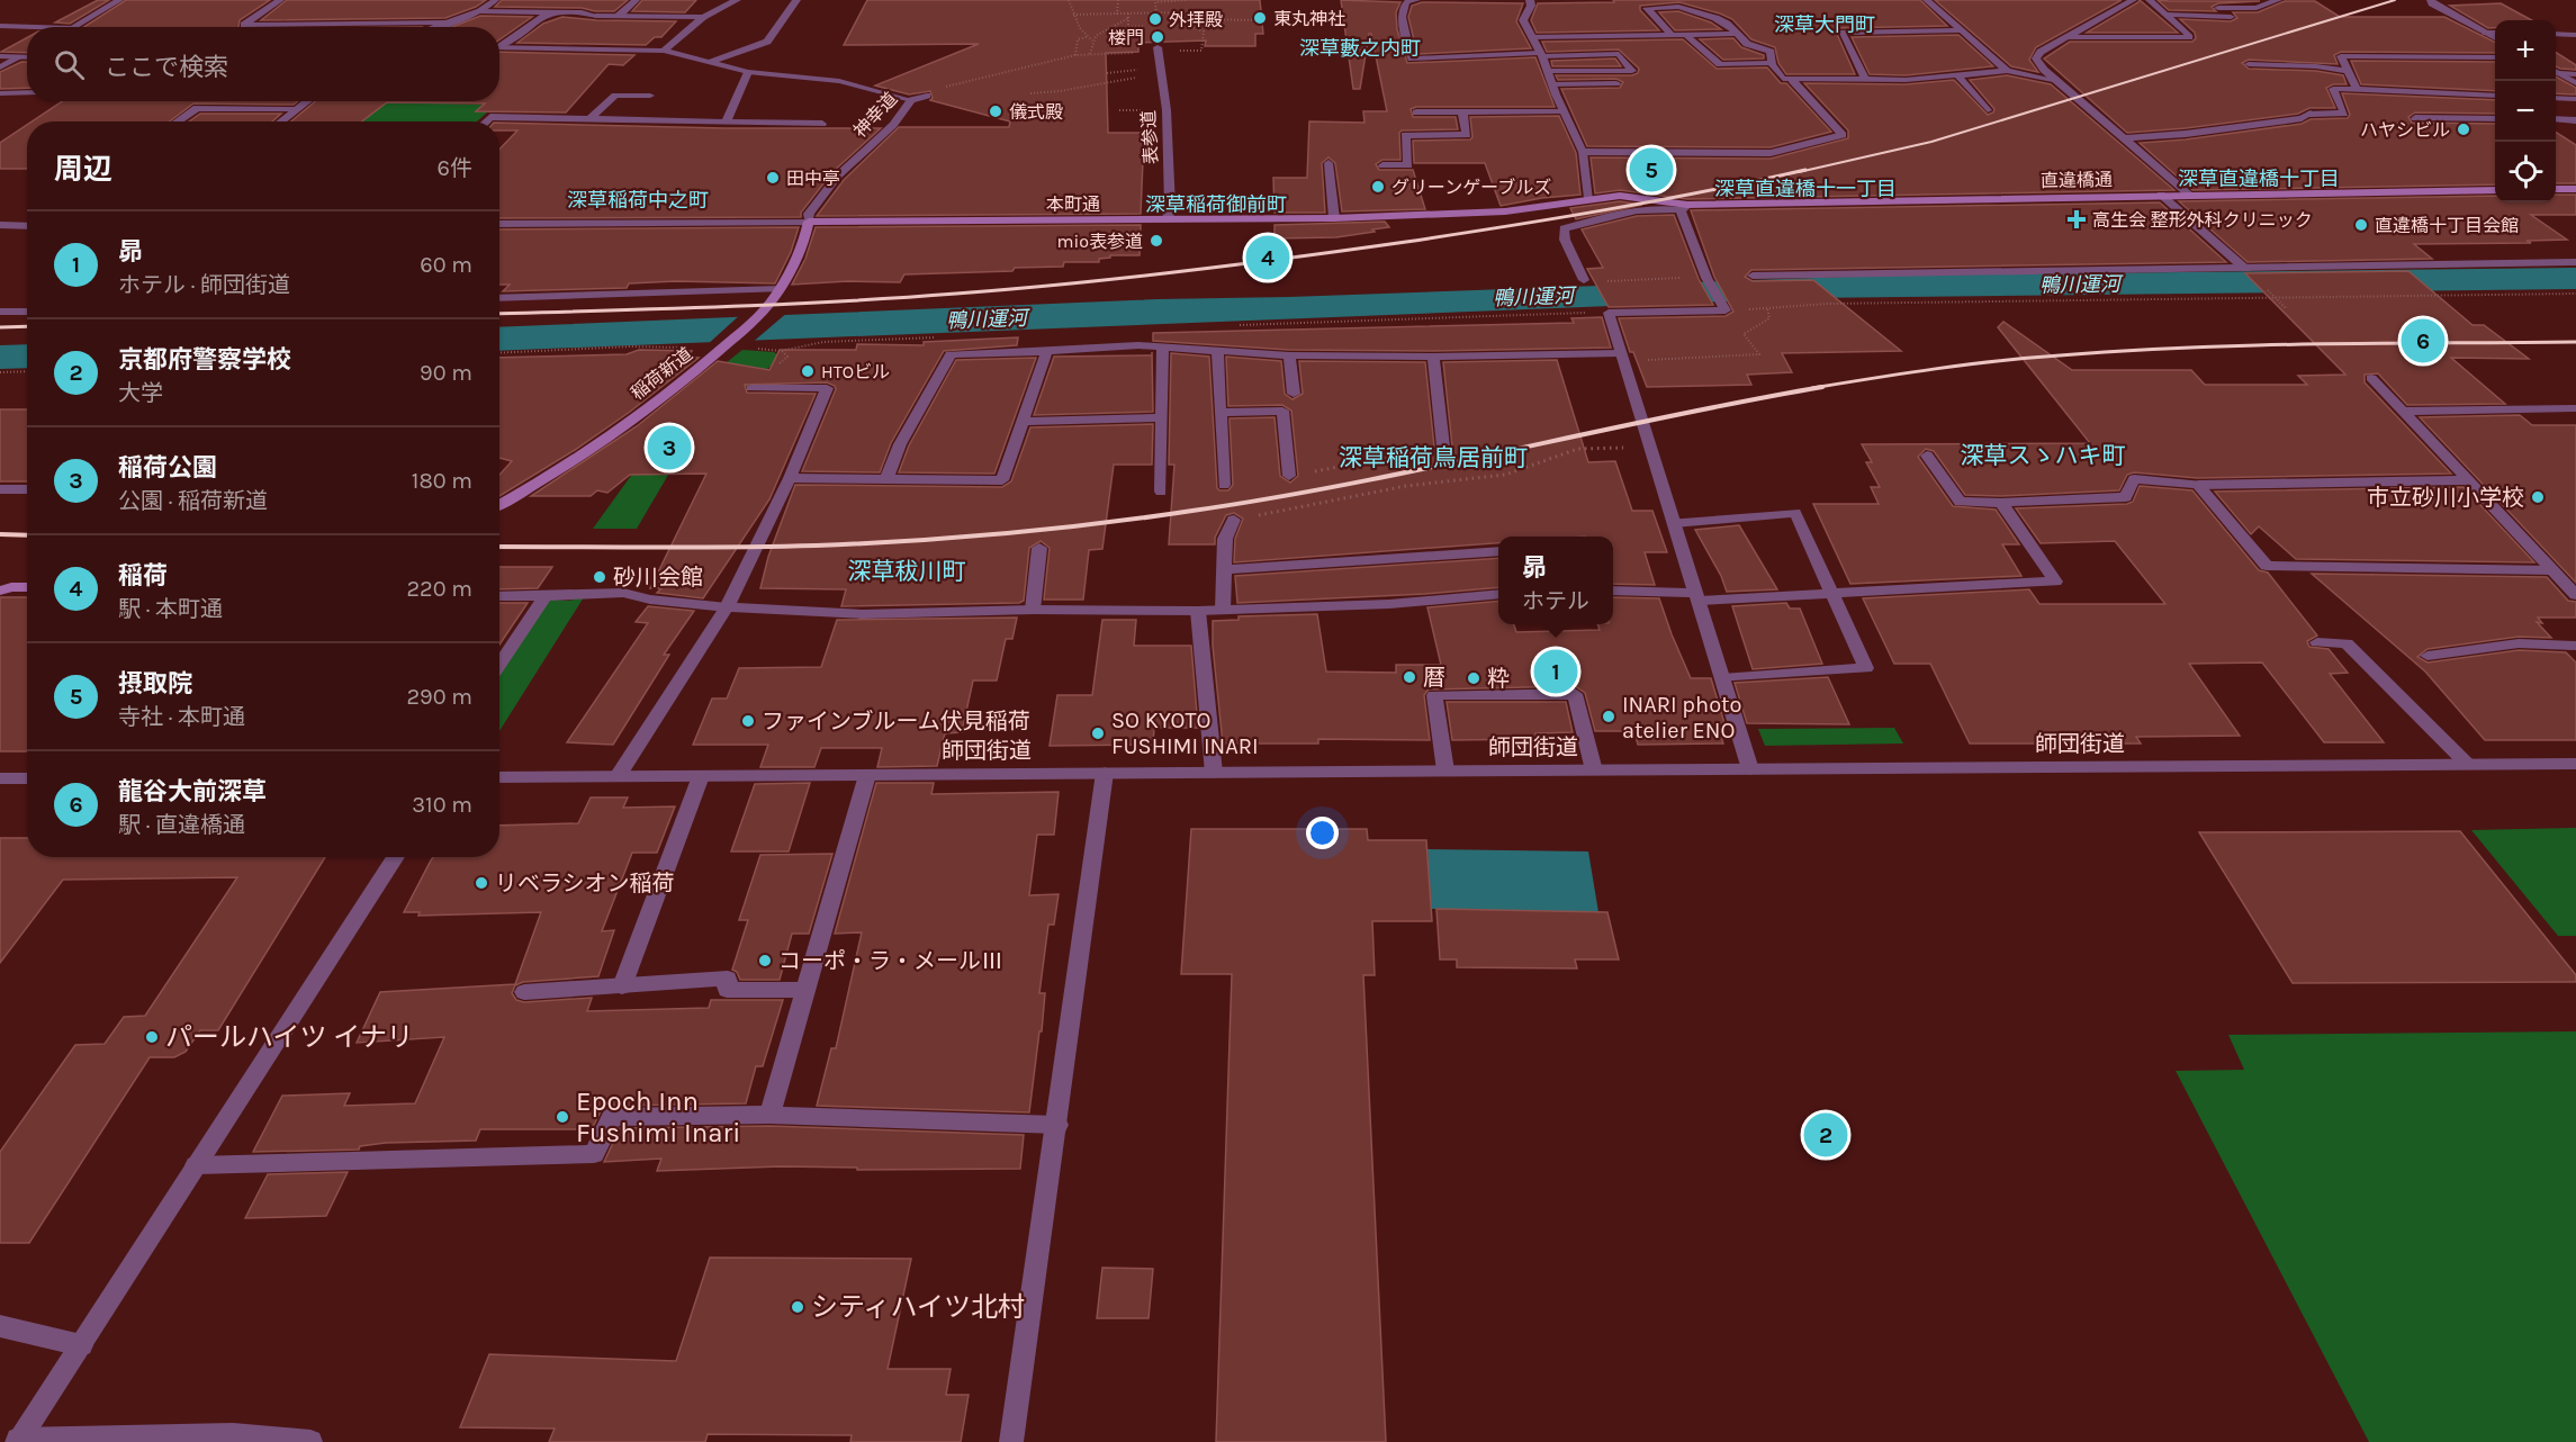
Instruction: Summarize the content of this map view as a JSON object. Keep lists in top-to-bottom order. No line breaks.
{"streets":{"main road":["直違橋通","本町通","稲荷新道"],"street":["神幸道","表参道","師団街道"]},"crossings":[["神幸道","表参道"],["神幸道","本町通"],["神幸道","稲荷新道"],["表参道","本町通"],["直違橋通","本町通"],["本町通","稲荷新道"]],"districts":["深草大門町","深草藪之内町","深草直違橋十丁目","深草直違橋十一丁目","深草稲荷中之町","深草稲荷御前町","深草スゝハキ町","深草稲荷鳥居前町","深草秡川町"],"water":["鴨川運河"],"places":{"other":["東丸神社","外拝殿","楼門","儀式殿","ハヤシビル","田中亭","グリーンゲーブルズ","直違橋十丁目会館","mio表参道","HTOビル","市立砂川小学校","砂川会館","暦","粋","INARI photo atelier ENO","ファインブルーム伏見稲荷","SO KYOTO FUSHIMI INARI","リベラシオン稲荷","コーポ・ラ・メールⅢ","パールハイツ イナリ","Epoch Inn Fushimi Inari","シティハイツ北村"],"health":["高生会 整形外科クリニック"]},"page":{"map_buttons":["+","−"],"search":"ここで検索","heading":["周辺","6件"],"pins":["5","4","6","3","1","2"],"list":[{"mark":"1","name":"昴","note":"ホテル · 師団街道","value":"60 m"},{"mark":"2","name":"京都府警察学校","note":"大学","value":"90 m"},{"mark":"3","name":"稲荷公園","note":"公園 · 稲荷新道","value":"180 m"},{"mark":"4","name":"稲荷","note":"駅 · 本町通","value":"220 m"},{"mark":"5","name":"摂取院","note":"寺社 · 本町通","value":"290 m"},{"mark":"6","name":"龍谷大前深草","note":"駅 · 直違橋通","value":"310 m"}],"popup":["昴","ホテル"]}}
